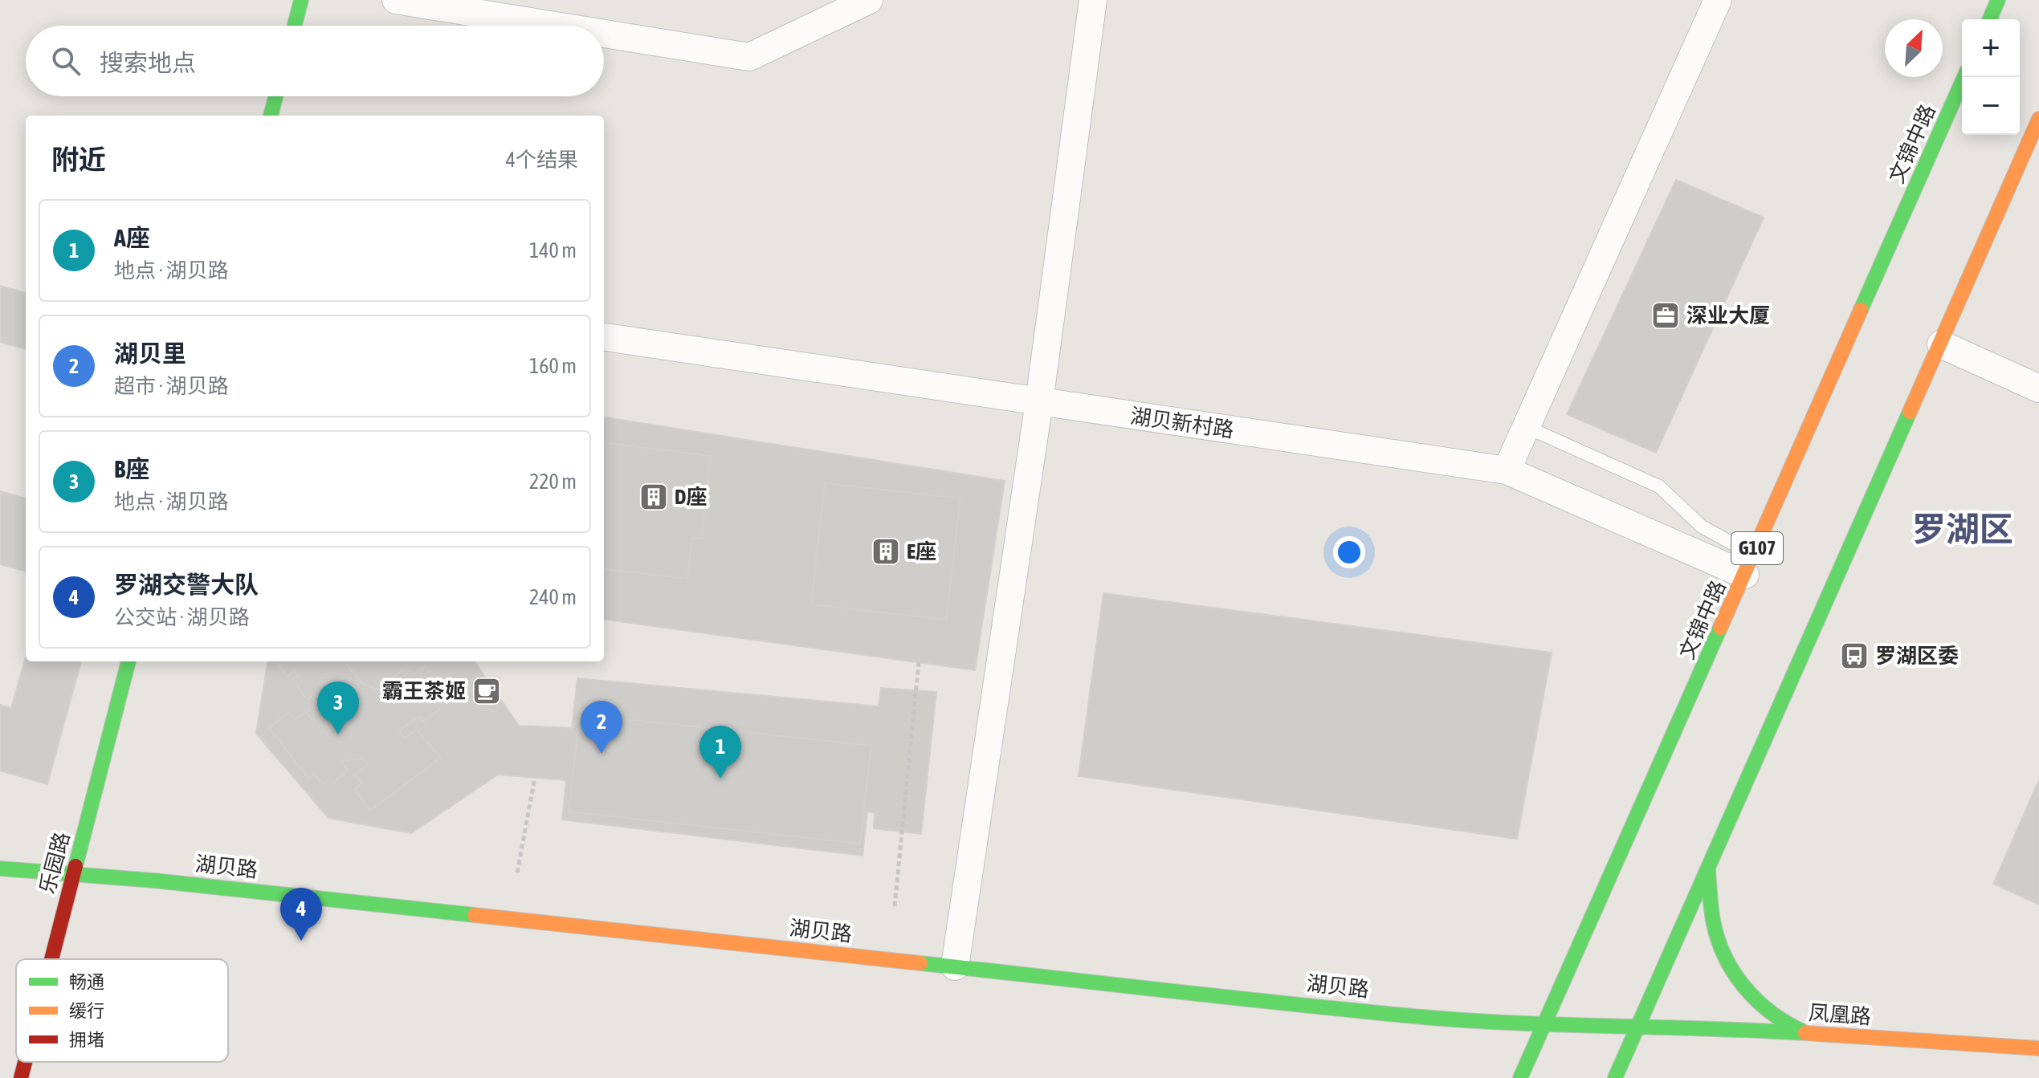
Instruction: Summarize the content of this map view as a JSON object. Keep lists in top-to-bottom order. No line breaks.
{"streets":{"main road":["文锦中路","G107","乐园路","湖贝路","凤凰路"],"street":["湖贝新村路"]},"crossings":[["文锦中路","湖贝新村路"],["文锦中路","湖贝路"],["乐园路","湖贝路"],["湖贝路","凤凰路"]],"districts":["罗湖区"],"places":{"office":["深业大厦"],"building":["D座","E座"],"bus stop":["罗湖区委"],"cafe":["霸王茶姬"]},"legend":["畅通","缓行","拥堵"],"north":"top right","page":{"map_buttons":["+","−"],"search":"搜索地点","heading":["附近","4个结果"],"list":[{"mark":"1","name":"A座","note":"地点 · 湖贝路","value":"140 m"},{"mark":"2","name":"湖贝里","note":"超市 · 湖贝路","value":"160 m"},{"mark":"3","name":"B座","note":"地点 · 湖贝路","value":"220 m"},{"mark":"4","name":"罗湖交警大队","note":"公交站 · 湖贝路","value":"240 m"}],"pins":["3","2","1","4"]}}
